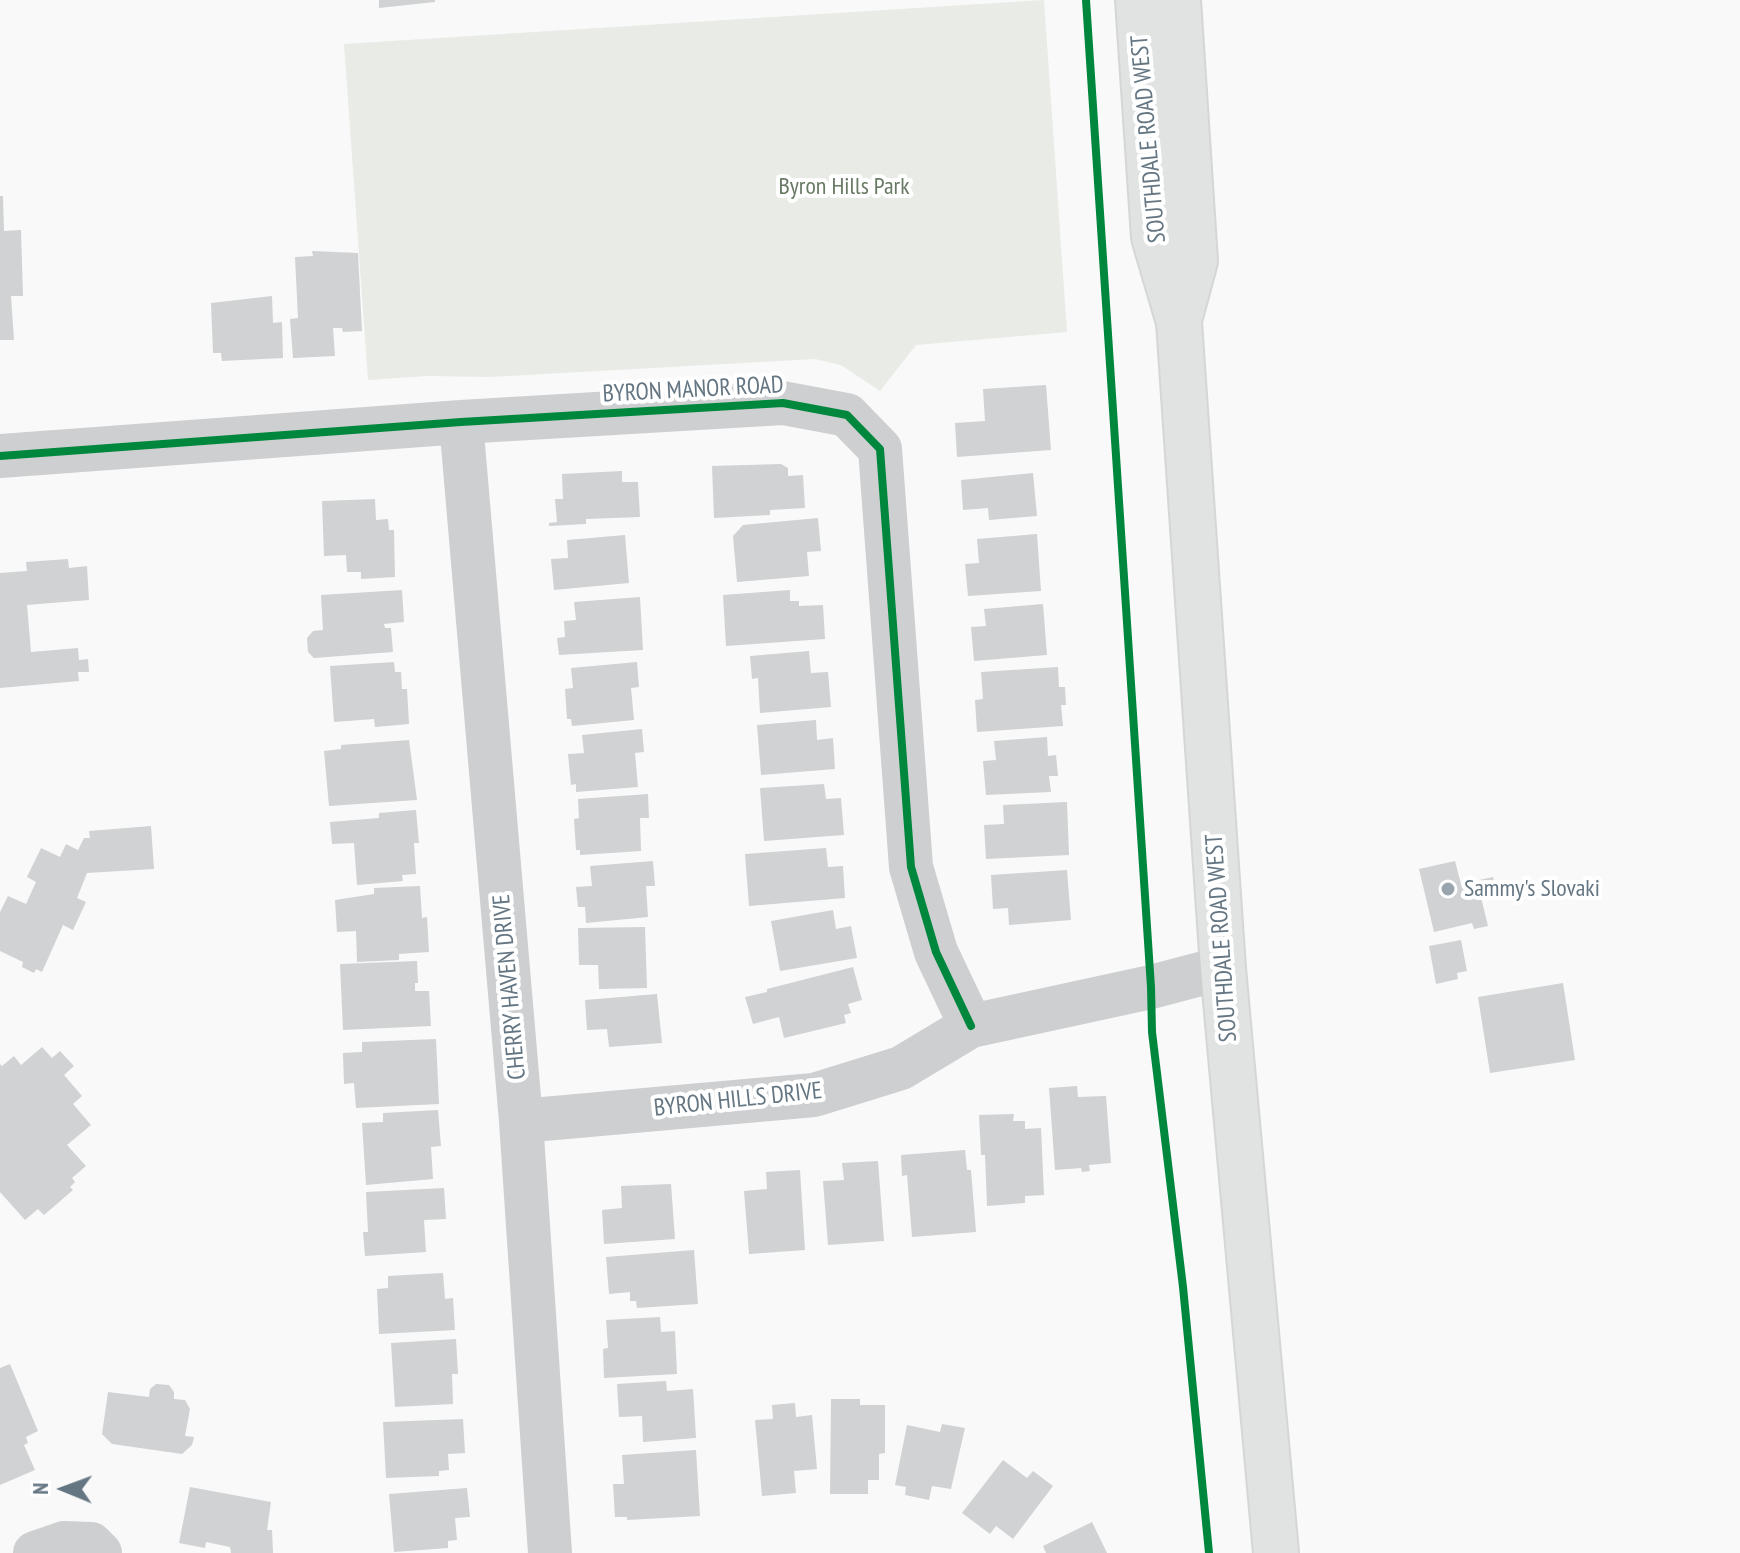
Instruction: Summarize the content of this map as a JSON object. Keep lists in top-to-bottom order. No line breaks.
{"streets":{"main road":["SOUTHDALE ROAD WEST"],"street":["BYRON MANOR ROAD","CHERRY HAVEN DRIVE","BYRON HILLS DRIVE"]},"crossings":[["SOUTHDALE ROAD WEST","BYRON HILLS DRIVE"],["BYRON MANOR ROAD","CHERRY HAVEN DRIVE"],["BYRON MANOR ROAD","BYRON HILLS DRIVE"],["CHERRY HAVEN DRIVE","BYRON HILLS DRIVE"]],"parks":["Byron Hills Park"],"places":["Sammy's Slovaki"],"north":"left"}
